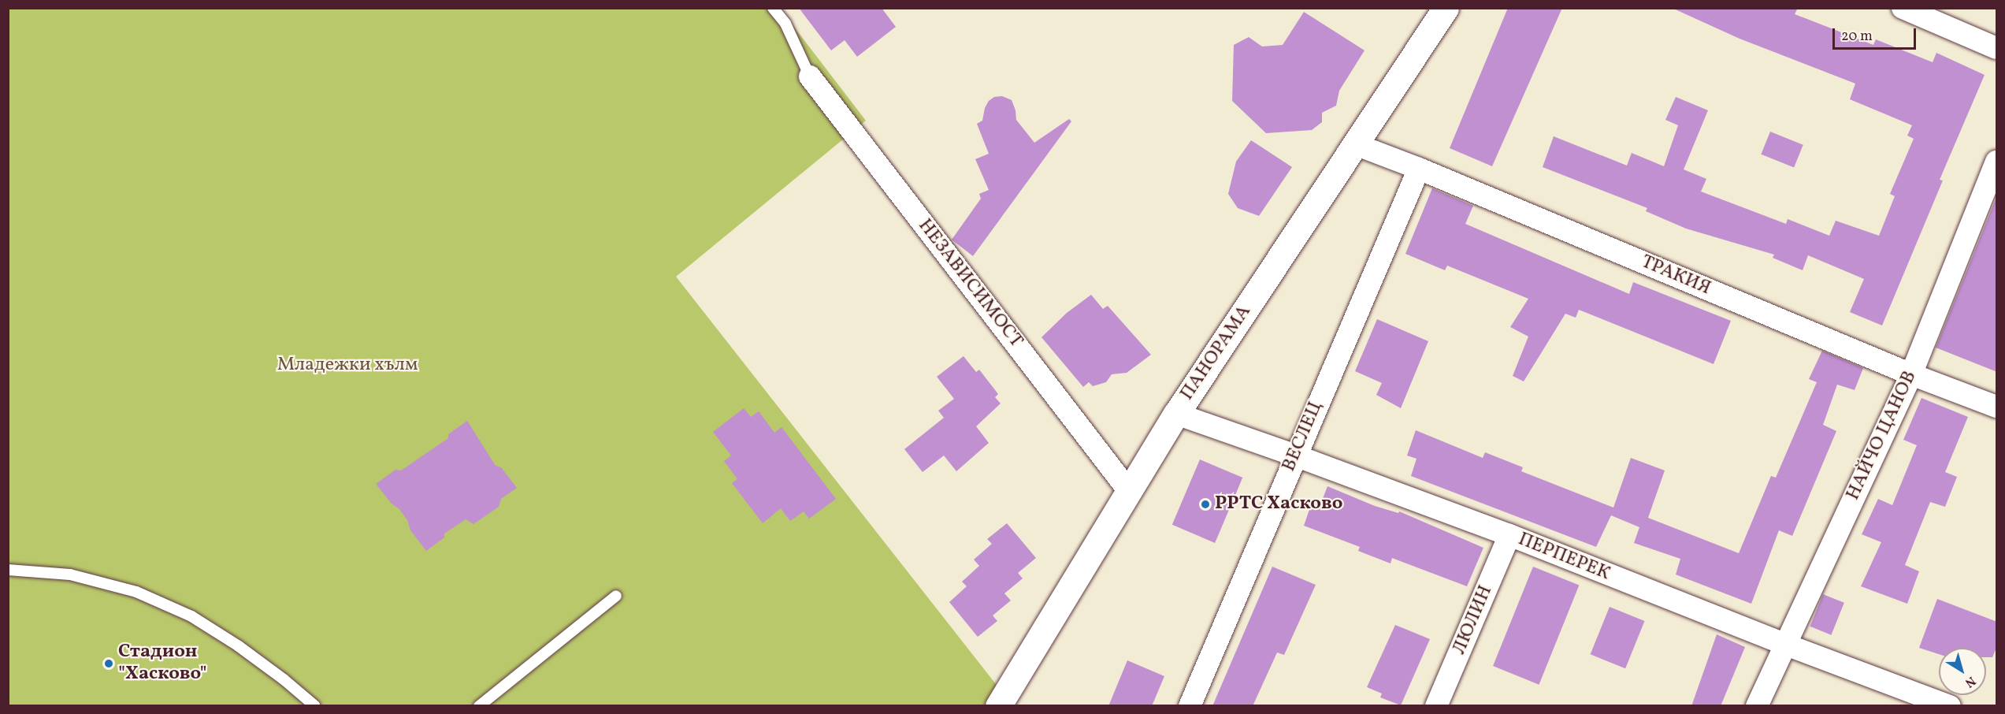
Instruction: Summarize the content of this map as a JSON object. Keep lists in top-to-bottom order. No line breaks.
{"streets":{"street":["ТРАКИЯ","НЕЗАВИСИМОСТ","ПАНОРАМА","НАЙЧО ЦАНОВ","ВЕСЛЕЦ","ПЕРПЕРЕК","ЛЮЛИН"]},"crossings":[["ТРАКИЯ","ПАНОРАМА"],["ТРАКИЯ","НАЙЧО ЦАНОВ"],["ТРАКИЯ","ВЕСЛЕЦ"],["НЕЗАВИСИМОСТ","ПАНОРАМА"],["ПАНОРАМА","ПЕРПЕРЕК"],["НАЙЧО ЦАНОВ","ПЕРПЕРЕК"],["ВЕСЛЕЦ","ПЕРПЕРЕК"],["ПЕРПЕРЕК","ЛЮЛИН"]],"parks":["Младежки хълм"],"places":["РРТС Хасково","Стадион \"Хасково\""],"scale_bar":"20 m","north":"bottom right"}
